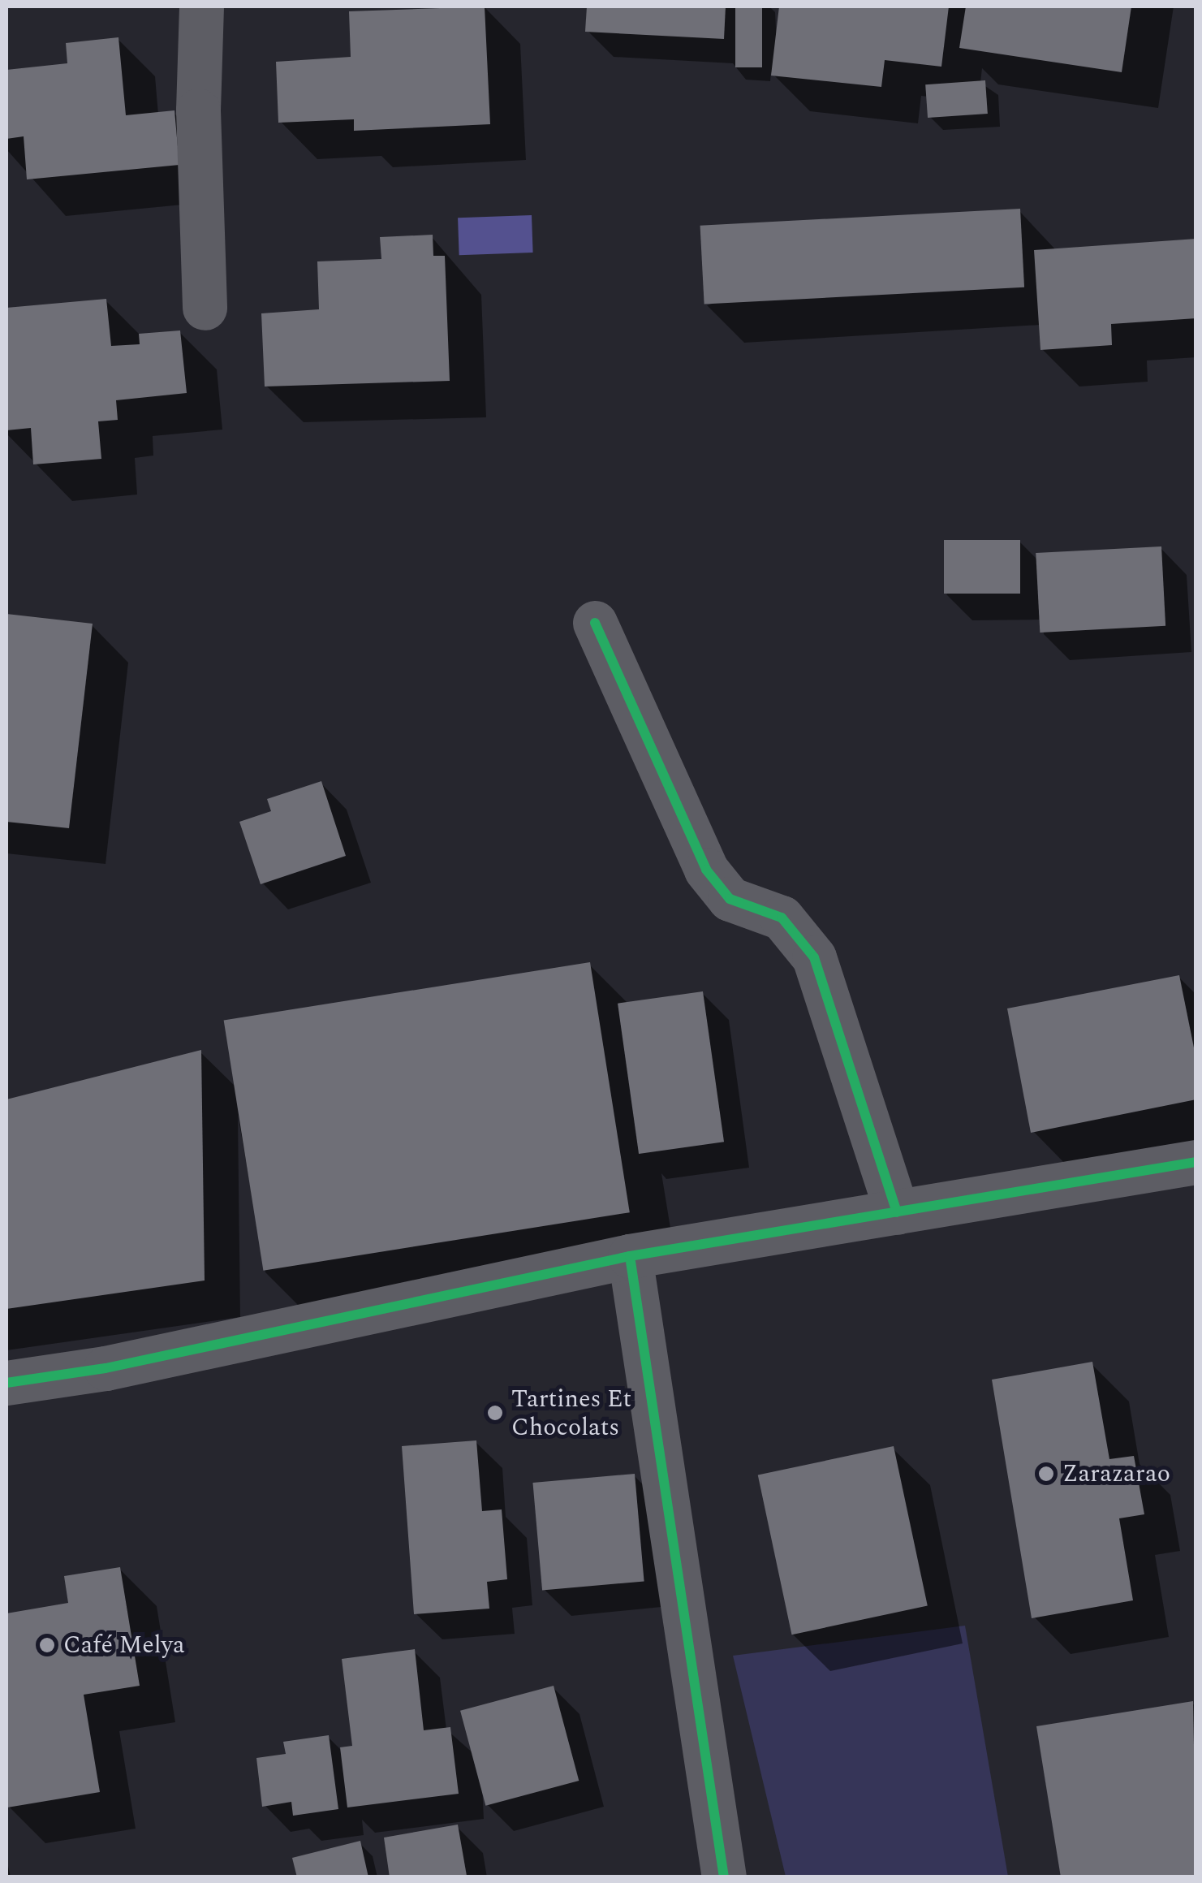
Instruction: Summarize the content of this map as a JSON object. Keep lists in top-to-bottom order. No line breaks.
{"places":["Tartines Et Chocolats","Zarazarao","Café Melya"]}
